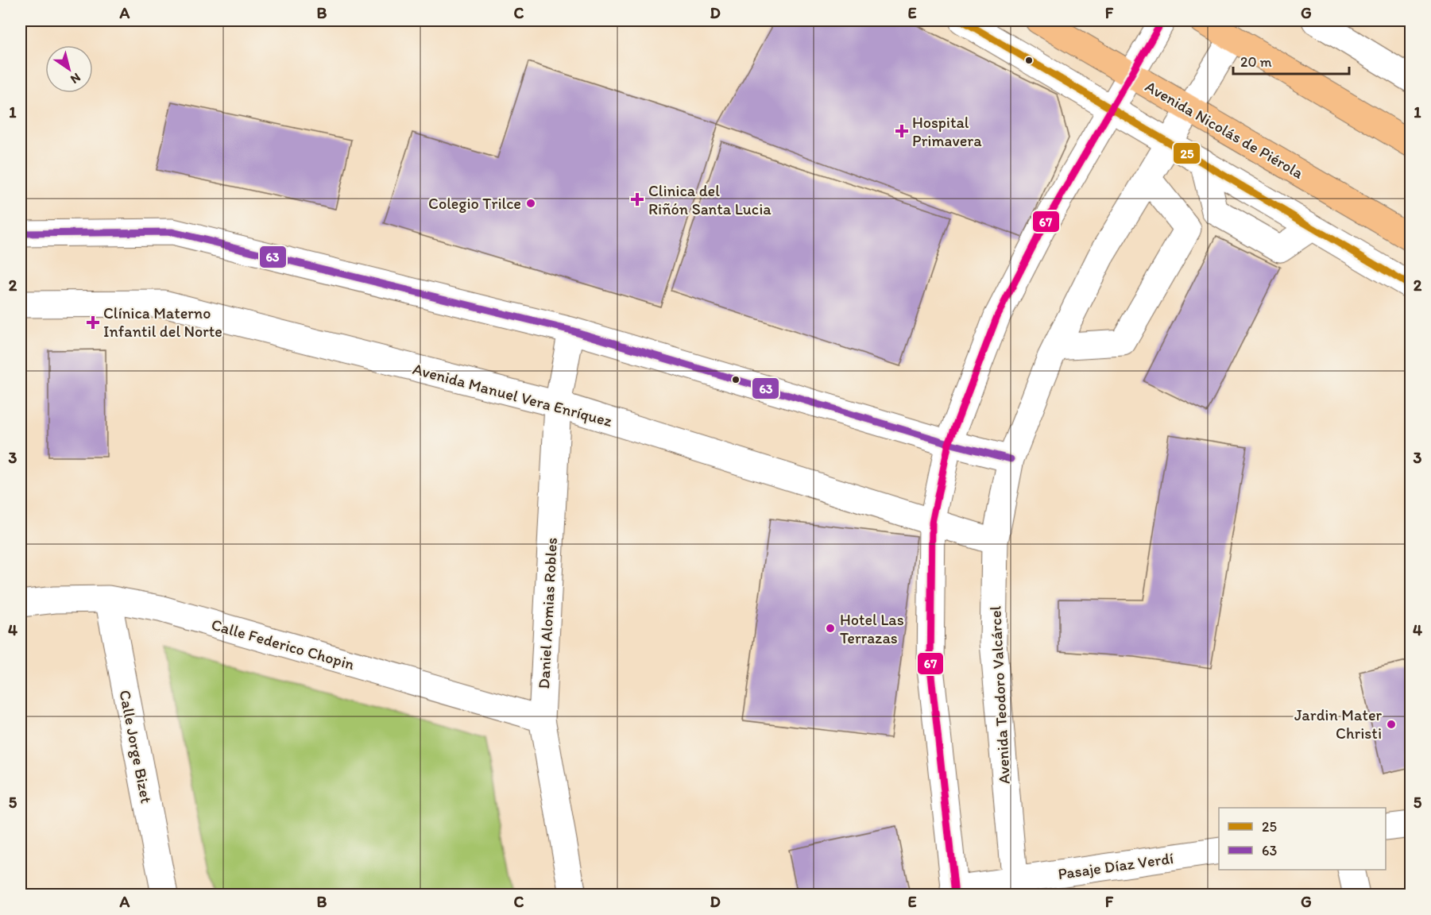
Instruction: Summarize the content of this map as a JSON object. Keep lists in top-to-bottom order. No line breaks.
{"streets":{"highway":["Avenida Nicolás de Piérola"],"street":["Avenida Manuel Vera Enríquez","Daniel Alomias Robles","Calle Federico Chopin","Avenida Teodoro Valcárcel","Calle Jorge Bizet","Pasaje Díaz Verdí"]},"crossings":[["Avenida Nicolás de Piérola","Avenida Teodoro Valcárcel"],["Avenida Manuel Vera Enríquez","Daniel Alomias Robles"],["Avenida Manuel Vera Enríquez","Avenida Teodoro Valcárcel"],["Daniel Alomias Robles","Calle Federico Chopin"],["Calle Federico Chopin","Calle Jorge Bizet"],["Avenida Teodoro Valcárcel","Pasaje Díaz Verdí"]],"places":{"health":["Hospital Primavera","Clinica del Riñón Santa Lucia","Clínica Materno Infantil del Norte"],"other":["Colegio Trilce","Hotel Las Terrazas","Jardin Mater Christi"]},"lines":["transit line 25","transit line 67","transit line 63"],"legend":["25","63"],"scale_bar":"20 m","north":"bottom right","grid":{"columns":["A","B","C","D","E","F","G"],"rows":["1","2","3","4","5"]}}
